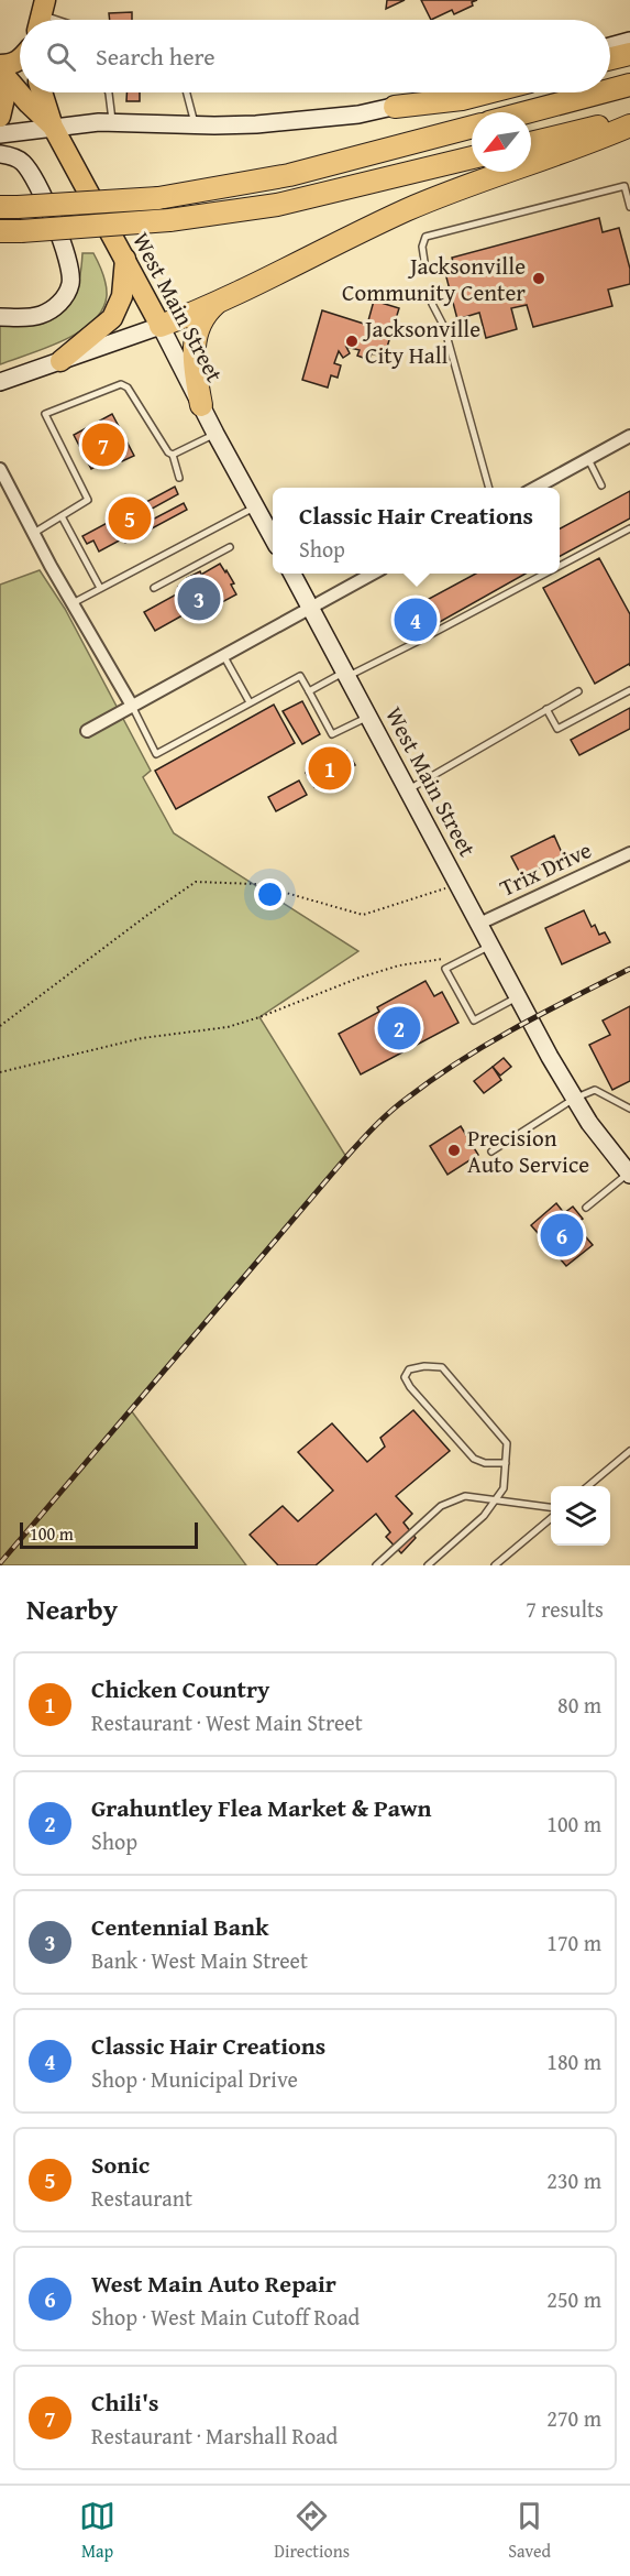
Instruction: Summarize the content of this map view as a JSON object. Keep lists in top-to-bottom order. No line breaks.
{"streets":{"main road":["West Main Street"],"street":["Trix Drive"]},"crossings":[["West Main Street","Trix Drive"]],"places":["Jacksonville Community Center","Jacksonville City Hall","Precision Auto Service"],"scale_bar":"100 m","north":"bottom left","page":{"search":"Search here","pins":["7","5","3","4","1","2","6"],"popup":["Classic Hair Creations","Shop"],"scale":"100 m","heading":["Nearby","7 results"],"list":[{"mark":"1","name":"Chicken Country","note":"Restaurant · West Main Street","value":"80 m"},{"mark":"2","name":"Grahuntley Flea Market & Pawn","note":"Shop","value":"100 m"},{"mark":"3","name":"Centennial Bank","note":"Bank · West Main Street","value":"170 m"},{"mark":"4","name":"Classic Hair Creations","note":"Shop · Municipal Drive","value":"180 m"},{"mark":"5","name":"Sonic","note":"Restaurant","value":"230 m"},{"mark":"6","name":"West Main Auto Repair","note":"Shop · West Main Cutoff Road","value":"250 m"},{"mark":"7","name":"Chili's","note":"Restaurant · Marshall Road","value":"270 m"}],"nav":["Map","Directions","Saved"]}}
